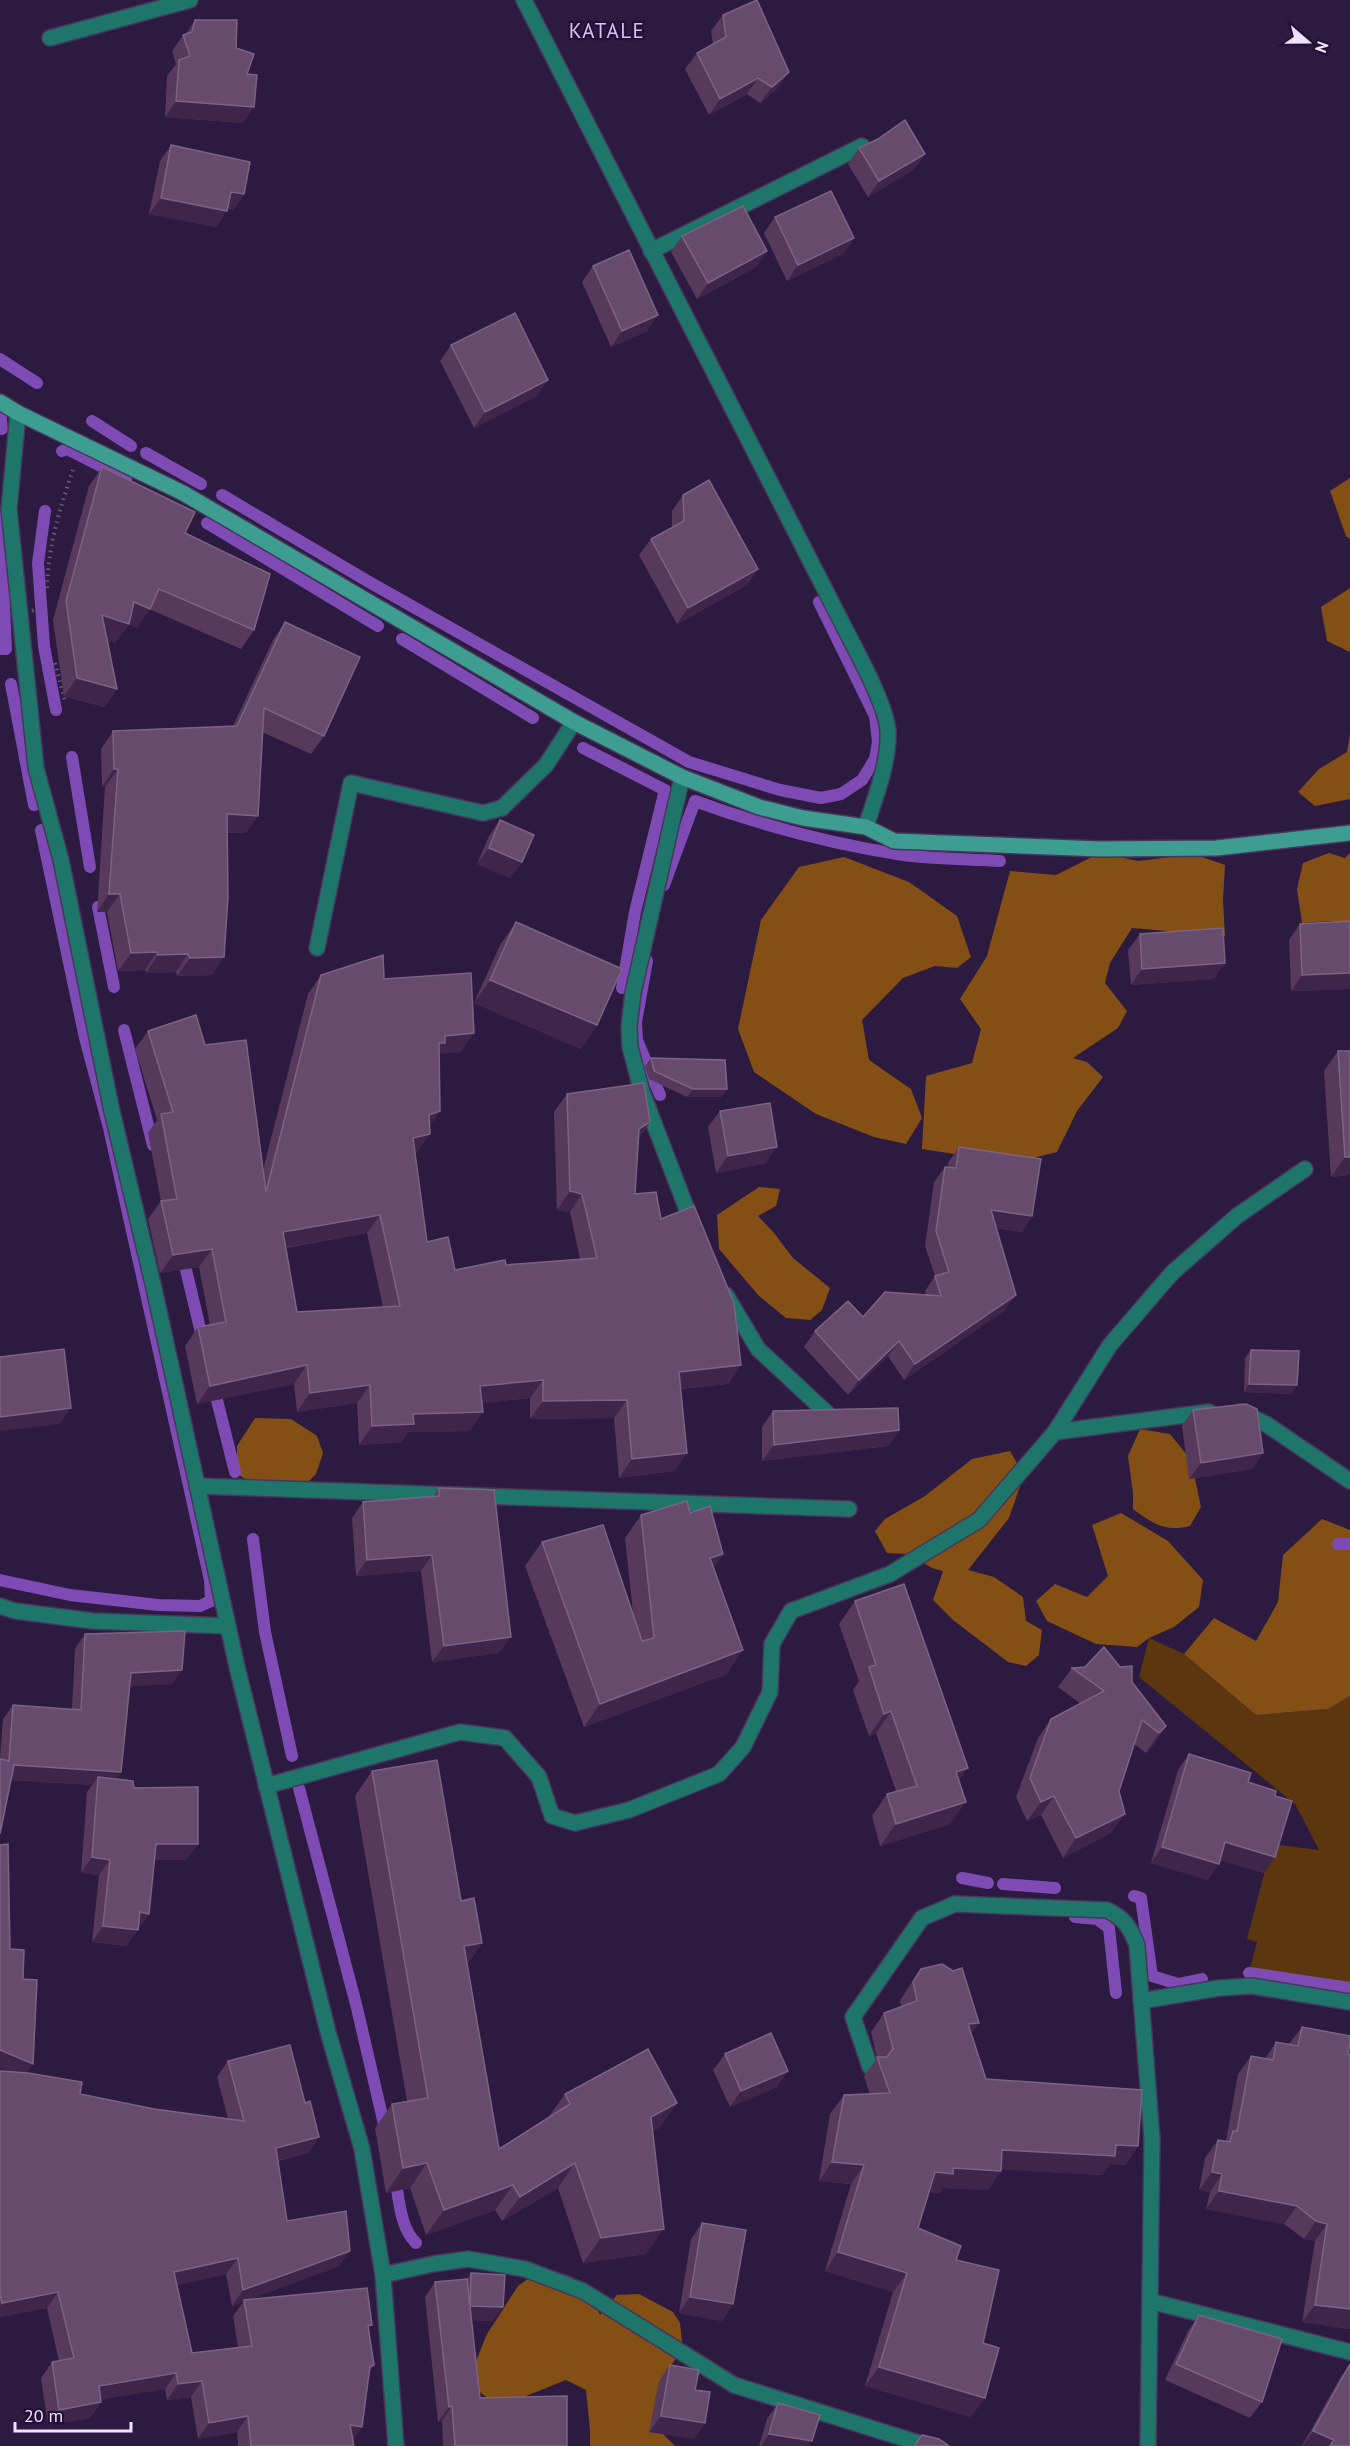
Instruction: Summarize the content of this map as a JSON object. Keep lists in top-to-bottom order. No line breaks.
{"districts":["KATALE"],"scale_bar":"20 m","north":"right"}
